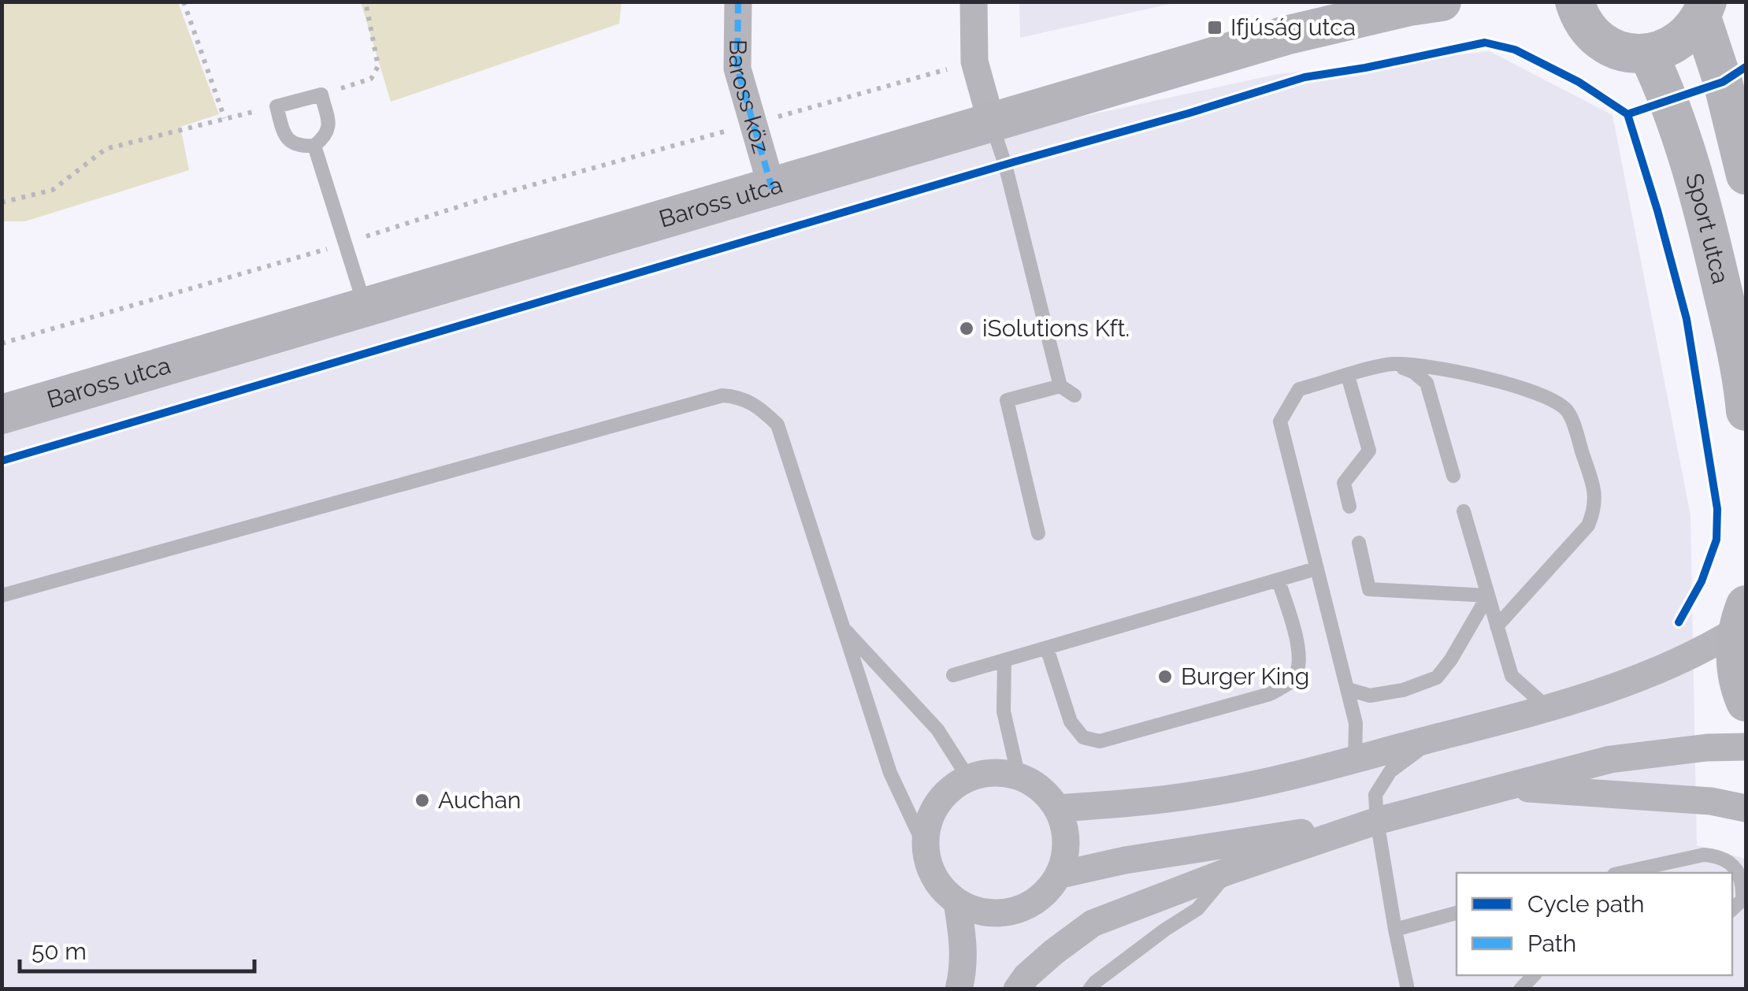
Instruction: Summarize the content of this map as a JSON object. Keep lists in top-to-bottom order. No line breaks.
{"streets":{"street":["Baross köz","Baross utca","Sport utca"]},"crossings":[["Baross köz","Baross utca"]],"places":{"transit":["Ifjúság utca"],"other":["iSolutions Kft.","Burger King","Auchan"]},"legend":["Cycle path","Path"],"scale_bar":"50 m"}
